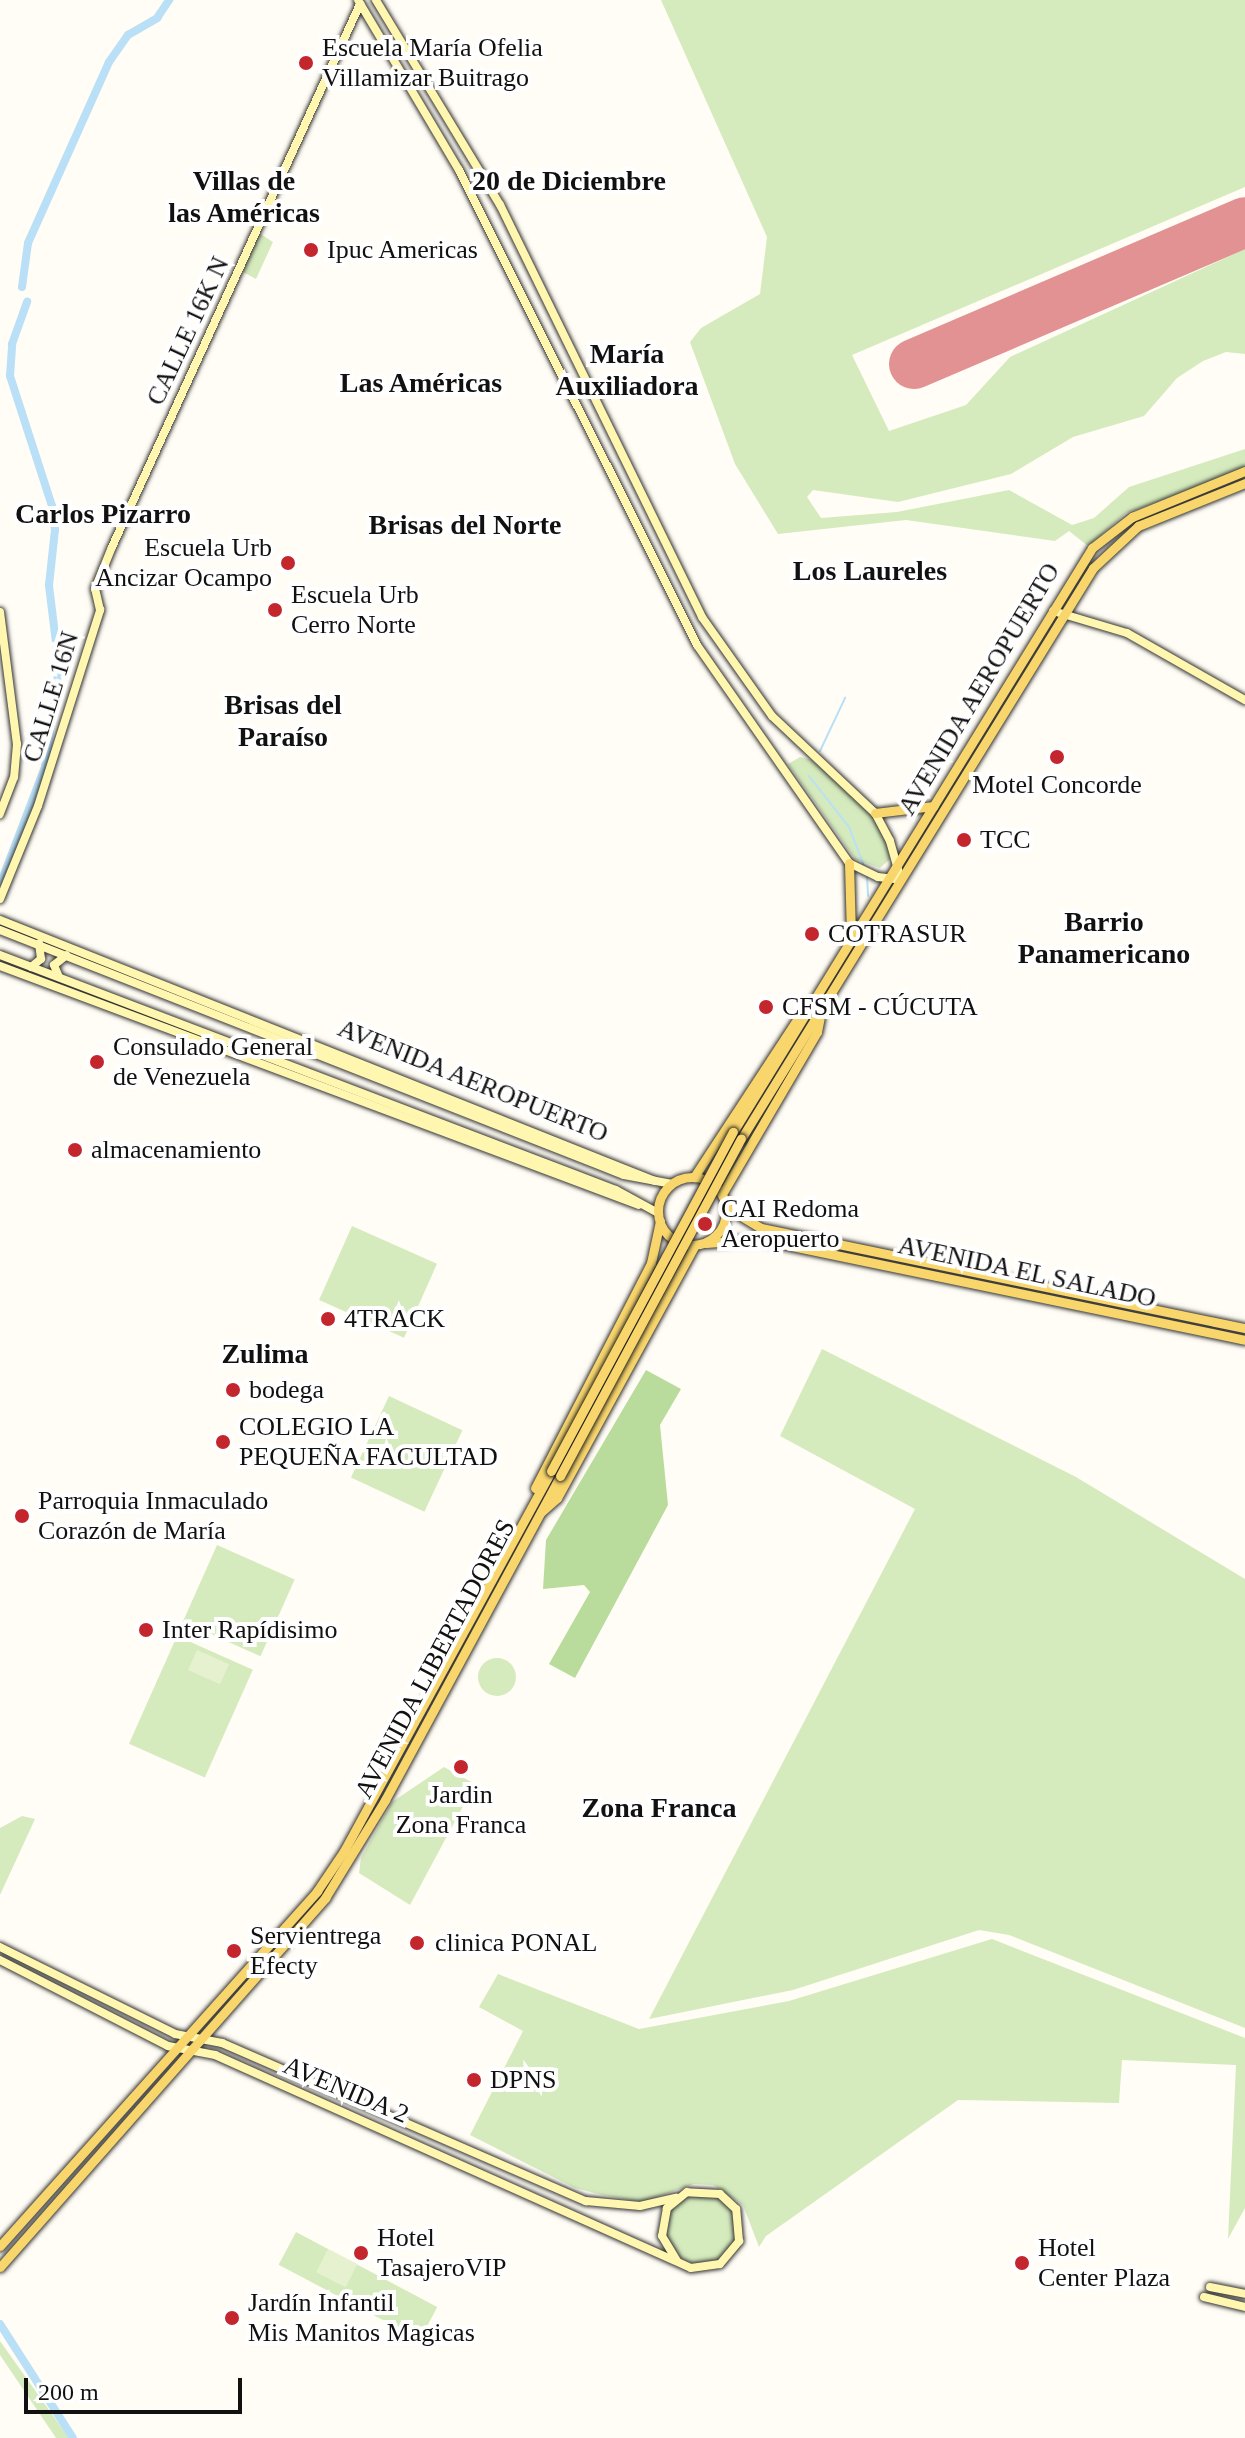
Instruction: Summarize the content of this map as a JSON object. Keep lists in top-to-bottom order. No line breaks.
{"streets":{"main road":["AVENIDA AEROPUERTO","AVENIDA EL SALADO","AVENIDA LIBERTADORES"],"street":["CALLE 16K N","CALLE 16N","AVENIDA 2"]},"crossings":[["CALLE 16K N","CALLE 16N"],["AVENIDA AEROPUERTO","AVENIDA EL SALADO"],["AVENIDA AEROPUERTO","AVENIDA LIBERTADORES"],["AVENIDA LIBERTADORES","AVENIDA 2"]],"districts":["Villas de las Américas","20 de Diciembre","María Auxiliadora","Las Américas","Carlos Pizarro","Brisas del Norte","Los Laureles","Brisas del Paraíso","Barrio Panamericano","Zulima","Zona Franca"],"places":["Escuela María Ofelia Villamizar Buitrago","Ipuc Americas","Escuela Urb Ancizar Ocampo","Escuela Urb Cerro Norte","Motel Concorde","TCC","COTRASUR","CFSM - CÚCUTA","Consulado General de Venezuela","almacenamiento","CAI Redoma Aeropuerto","4TRACK","bodega","COLEGIO LA PEQUEÑA FACULTAD","Parroquia Inmaculado Corazón de María","Inter Rapídisimo","Jardin Zona Franca","clinica PONAL","Servientrega Efecty","DPNS","Hotel TasajeroVIP","Hotel Center Plaza","Jardín Infantil Mis Manitos Magicas"],"scale_bar":"200 m"}
